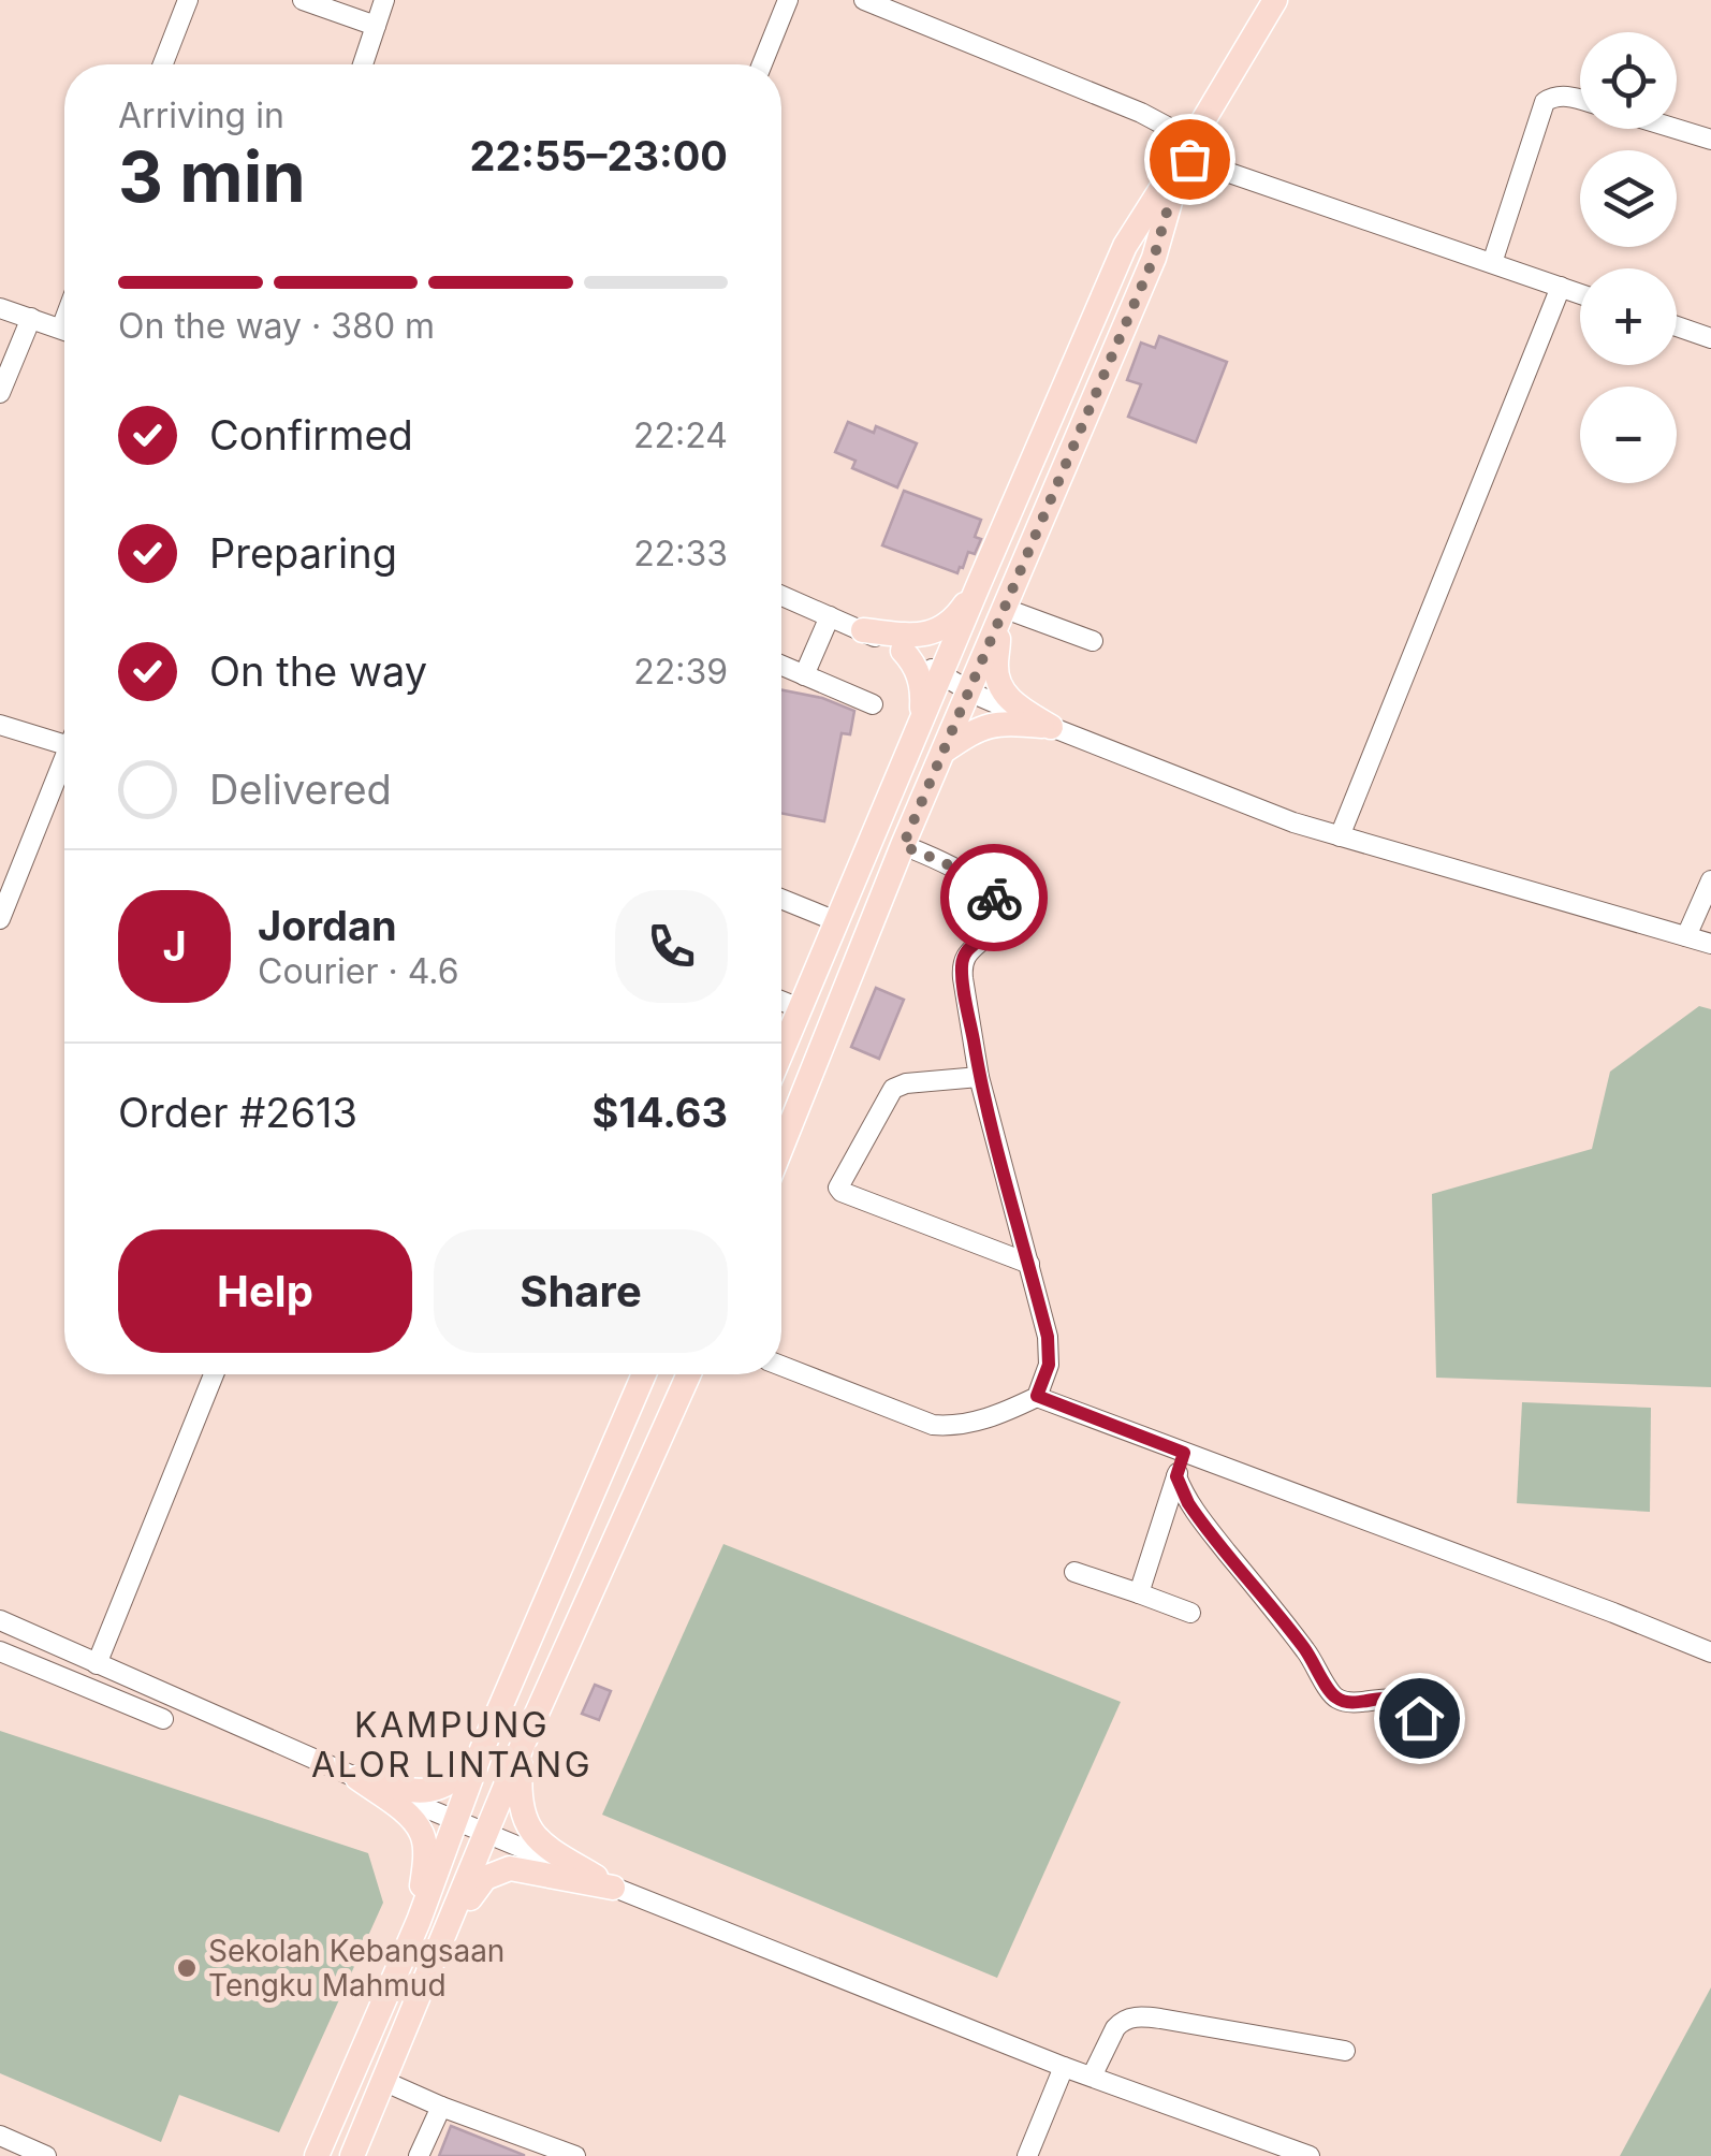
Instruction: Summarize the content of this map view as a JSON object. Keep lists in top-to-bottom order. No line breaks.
{"districts":["KAMPUNG ALOR LINTANG"],"places":["Sekolah Kebangsaan Tengku Mahmud"],"page":{"map_buttons":["+","−"],"heading":["3 min","Arriving in","22:55–23:00"],"panel":["Jordan","Courier · 4.6","Order #2613","$14.63"],"bar":"On the way · 380 m","list":[["Confirmed","22:24"],["Preparing","22:33"],["On the way","22:39"],"Delivered"],"round":"J","buttons":["Help","Share"]}}
